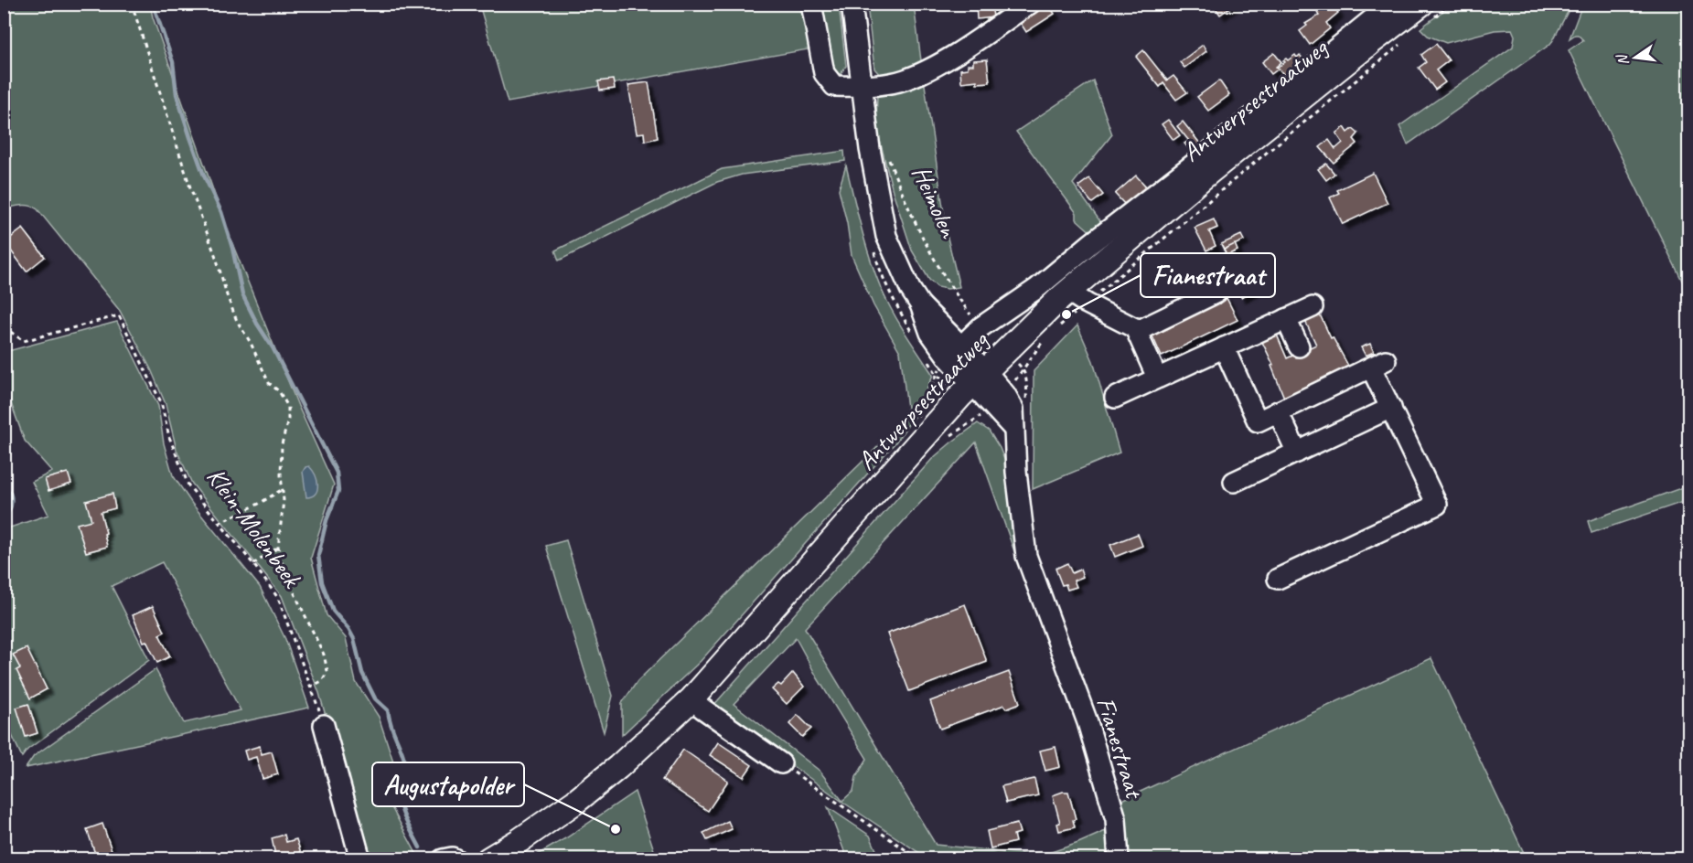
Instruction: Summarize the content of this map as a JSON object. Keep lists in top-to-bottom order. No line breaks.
{"streets":{"main road":["Antwerpsestraatweg"],"street":["Heimolen","Fianestraat"],"path":["Klein-Molenbeek"]},"crossings":[["Antwerpsestraatweg","Heimolen"],["Antwerpsestraatweg","Fianestraat"],["Heimolen","Fianestraat"]],"places":["Fianestraat","Augustapolder"],"north":"left"}
